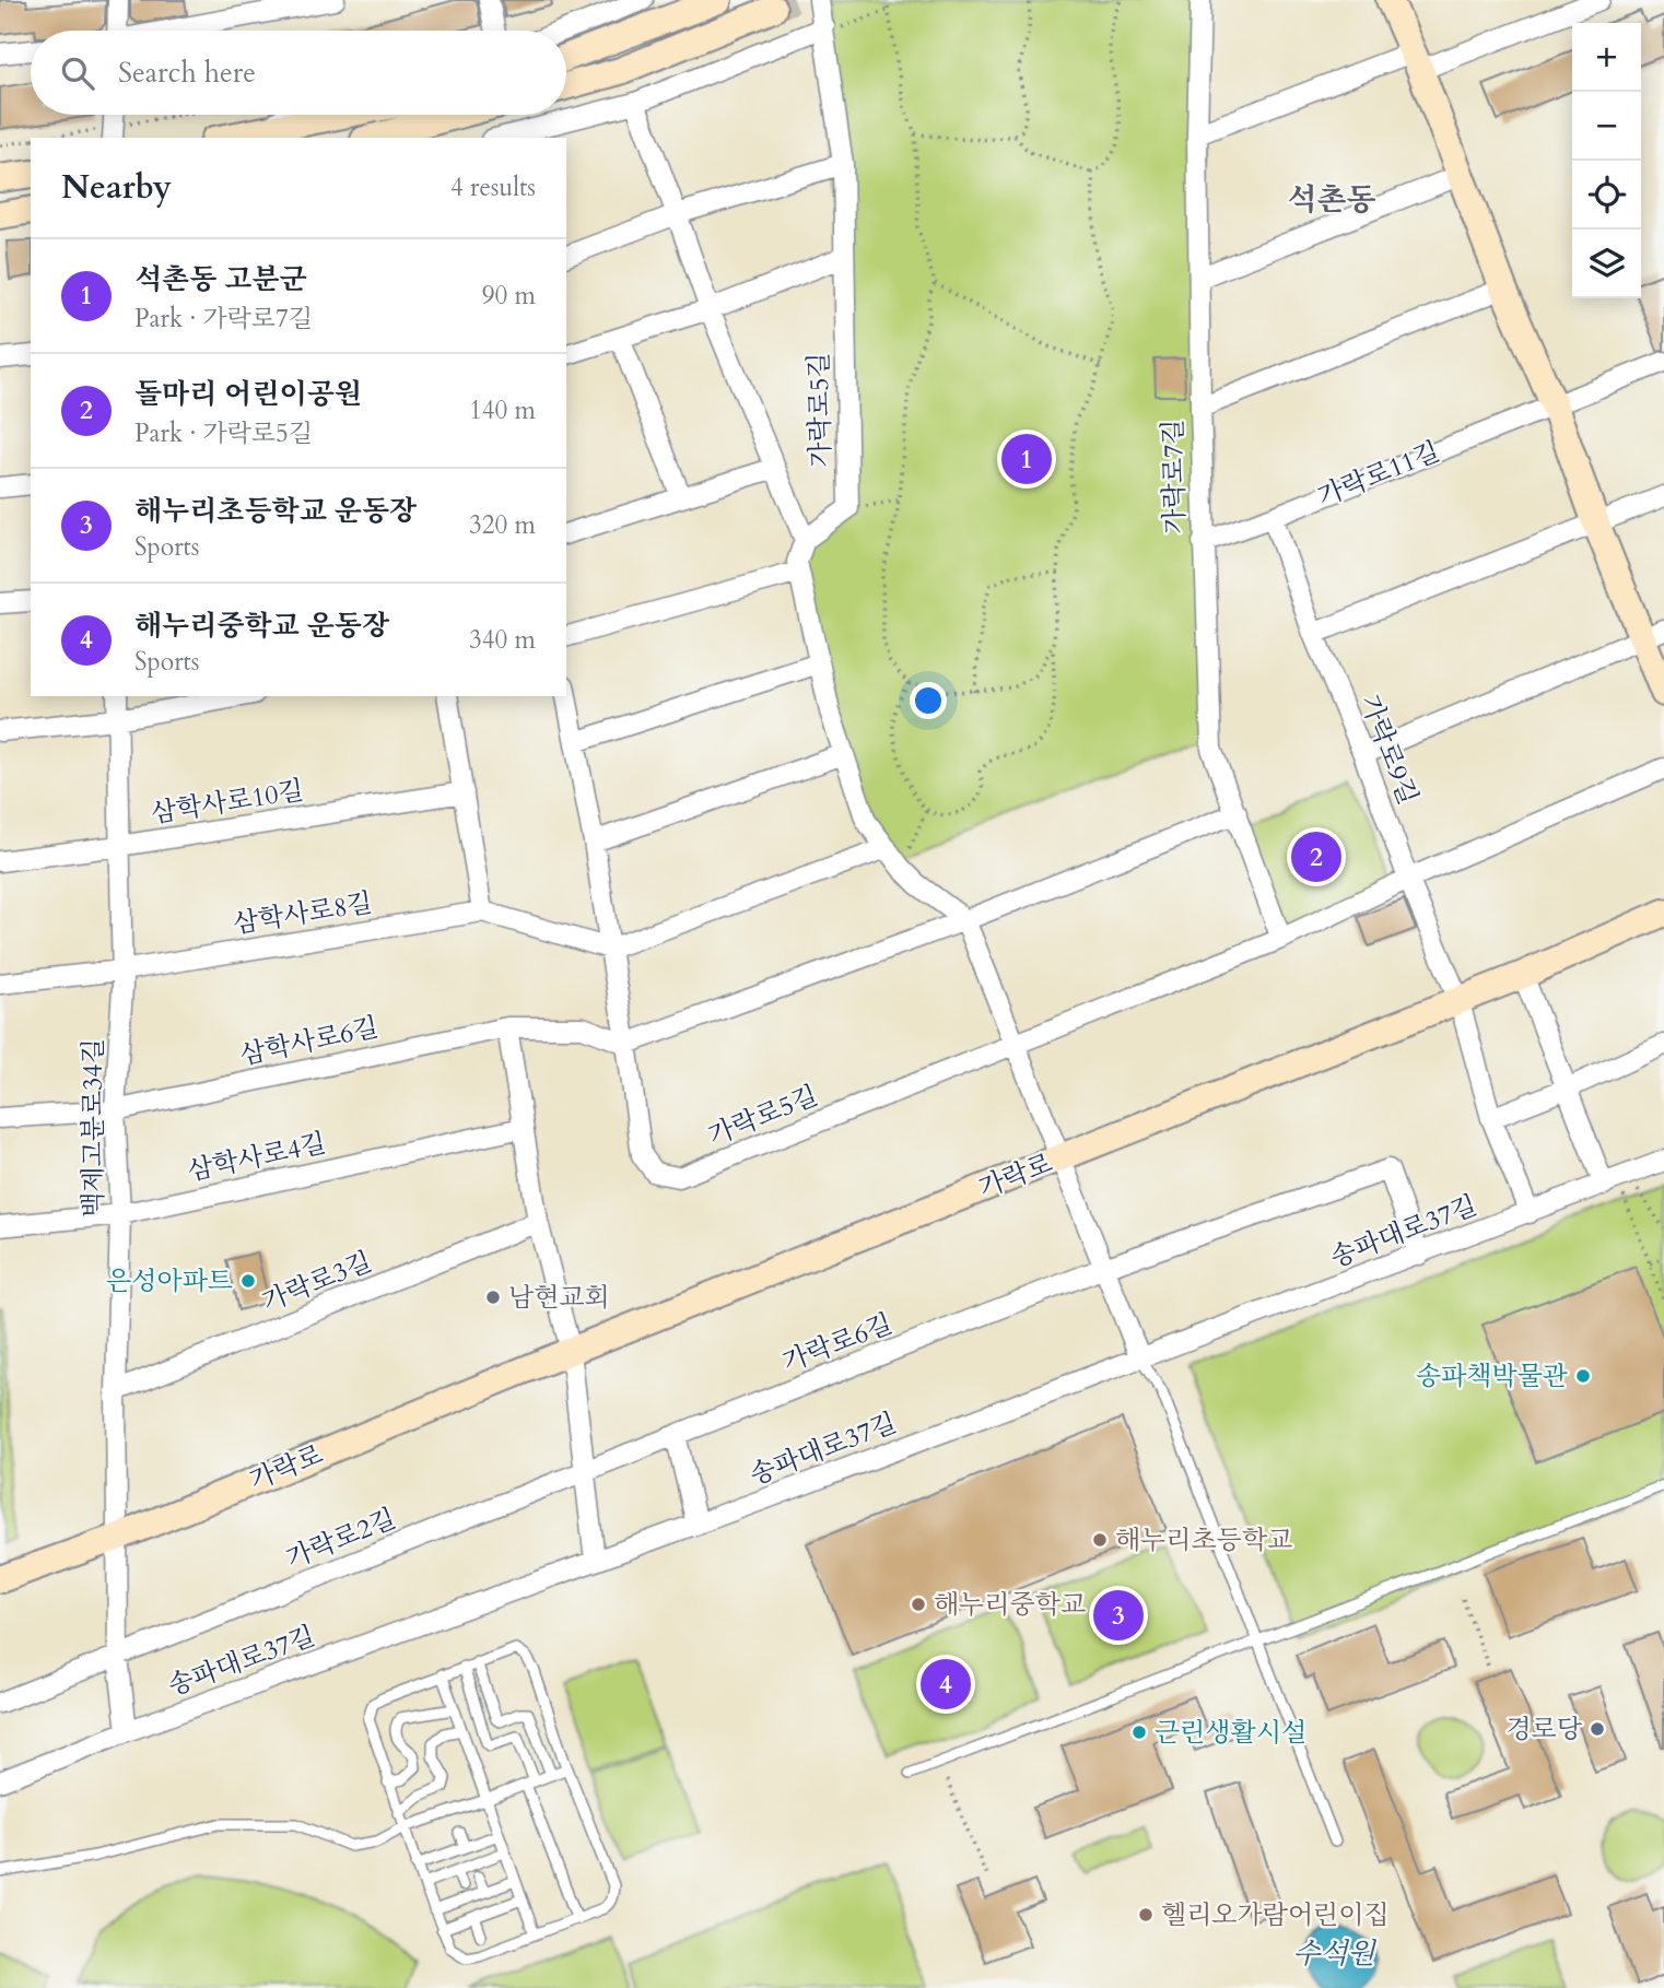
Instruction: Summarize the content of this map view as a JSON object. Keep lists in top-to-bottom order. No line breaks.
{"streets":{"street":["가락로5길","가락로11길","가락로7길","가락로9길","삼학사로10길","삼학사로8길","삼학사로6길","백제고분로34길","삼학사로4길","가락로","송파대로37길","가락로3길","가락로6길","가락로2길"]},"crossings":[["가락로5길","가락로7길"],["가락로5길","가락로9길"],["가락로5길","삼학사로8길"],["가락로5길","삼학사로6길"],["가락로11길","가락로7길"],["가락로11길","가락로9길"],["가락로9길","가락로"],["삼학사로10길","백제고분로34길"],["삼학사로8길","백제고분로34길"],["삼학사로6길","백제고분로34길"],["백제고분로34길","삼학사로4길"],["백제고분로34길","가락로"],["백제고분로34길","가락로3길"],["송파대로37길","가락로6길"],["가락로6길","가락로2길"]],"districts":["석촌동"],"water":["수석원"],"places":["은성아파트","남현교회","송파책박물관","해누리초등학교","해누리중학교","경로당","근린생활시설","헬리오가람어린이집"],"page":{"map_buttons":["+","−"],"search":"Search here","heading":["Nearby","4 results"],"list":[{"mark":"1","name":"석촌동 고분군","note":"Park · 가락로7길","value":"90 m"},{"mark":"2","name":"돌마리 어린이공원","note":"Park · 가락로5길","value":"140 m"},{"mark":"3","name":"해누리초등학교 운동장","note":"Sports","value":"320 m"},{"mark":"4","name":"해누리중학교 운동장","note":"Sports","value":"340 m"}],"pins":["1","2","3","4"]}}
